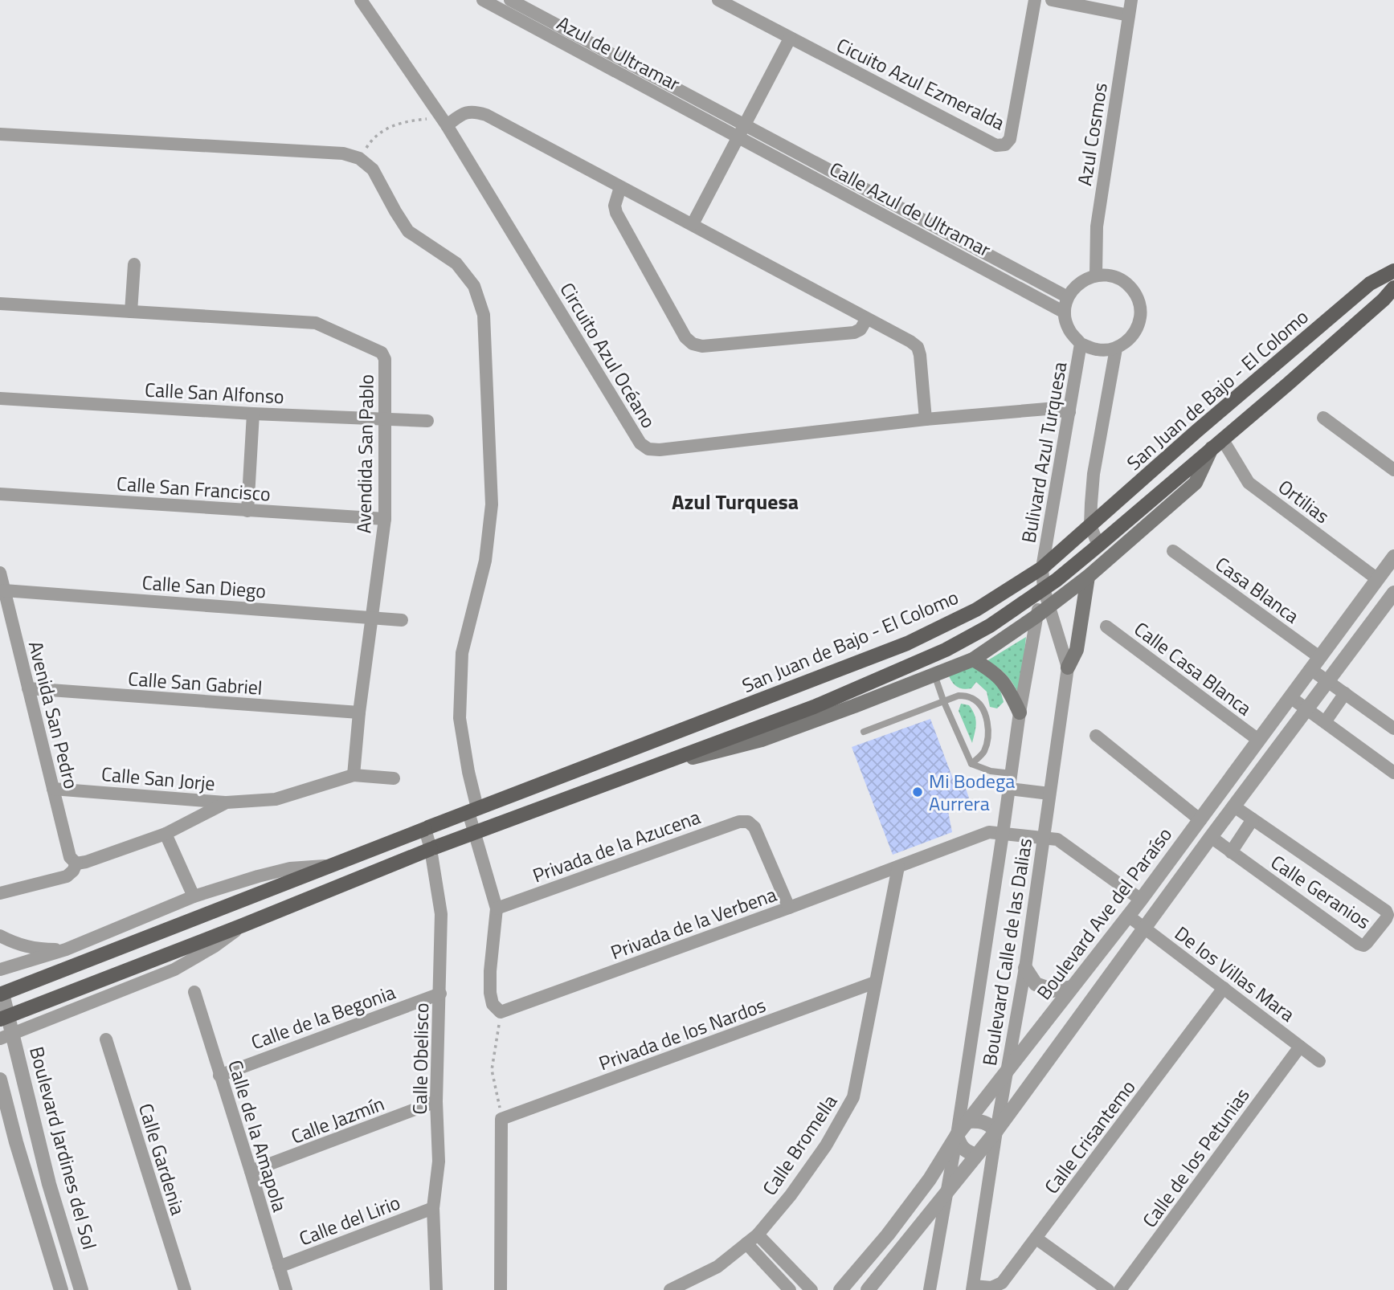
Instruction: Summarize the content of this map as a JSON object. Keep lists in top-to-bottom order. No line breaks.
{"streets":{"main road":["San Juan de Bajo - El Colomo"],"street":["Azul de Ultramar","Cicuito Azul Ezmeralda","Azul Cosmos","Calle Azul de Ultramar","Circuito Azul Océano","Calle San Alfonso","Bulivard Azul Turquesa","Avendida San Pablo","Calle San Francisco","Ortilias","Calle San Diego","Casa Blanca","Calle Casa Blanca","Calle San Gabriel","Avenida San Pedro","Calle San Jorje","Privada de la Azucena","Calle Geranios","Boulevard Ave del Paraíso","Privada de la Verbena","Boulevard Calle de las Dalias","De los Villas Mara","Calle de la Begonia","Privada de los Nardos","Calle Obelisco","Calle Jazmín","Calle de la Amapola","Calle Crisantemo","Calle Bromella","Boulevard Jardines del Sol","Calle de los Petunias","Calle Gardenia","Calle del Lirio"]},"crossings":[["Azul de Ultramar","Calle Azul de Ultramar"],["Azul Cosmos","Calle Azul de Ultramar"],["Azul Cosmos","Bulivard Azul Turquesa"],["Calle Azul de Ultramar","Bulivard Azul Turquesa"],["Circuito Azul Océano","Bulivard Azul Turquesa"],["San Juan de Bajo - El Colomo","Bulivard Azul Turquesa"],["San Juan de Bajo - El Colomo","Ortilias"],["San Juan de Bajo - El Colomo","Boulevard Calle de las Dalias"],["San Juan de Bajo - El Colomo","Calle Obelisco"],["San Juan de Bajo - El Colomo","Boulevard Jardines del Sol"],["Calle San Alfonso","Avendida San Pablo"],["Bulivard Azul Turquesa","Boulevard Calle de las Dalias"],["Avendida San Pablo","Calle San Francisco"],["Avendida San Pablo","Calle San Diego"],["Avendida San Pablo","Calle San Gabriel"],["Avendida San Pablo","Calle San Jorje"],["Ortilias","Boulevard Ave del Paraíso"],["Calle San Diego","Avenida San Pedro"],["Casa Blanca","Boulevard Ave del Paraíso"],["Calle Casa Blanca","Boulevard Ave del Paraíso"],["Calle San Gabriel","Avenida San Pedro"],["Avenida San Pedro","Calle San Jorje"],["Privada de la Azucena","Privada de la Verbena"],["Calle Geranios","Boulevard Ave del Paraíso"],["Boulevard Ave del Paraíso","Privada de la Verbena"],["Boulevard Ave del Paraíso","Boulevard Calle de las Dalias"],["Boulevard Ave del Paraíso","De los Villas Mara"],["Privada de la Verbena","Boulevard Calle de las Dalias"],["Privada de la Verbena","Calle Bromella"],["Boulevard Calle de las Dalias","Calle Crisantemo"],["De los Villas Mara","Calle Crisantemo"],["De los Villas Mara","Calle de los Petunias"],["Calle de la Begonia","Calle Obelisco"],["Calle de la Begonia","Calle de la Amapola"],["Privada de los Nardos","Calle Bromella"],["Calle Obelisco","Calle Jazmín"],["Calle Obelisco","Calle del Lirio"],["Calle Jazmín","Calle de la Amapola"],["Calle de la Amapola","Calle del Lirio"]],"districts":["Azul Turquesa"],"places":["Mi Bodega Aurrera"]}
